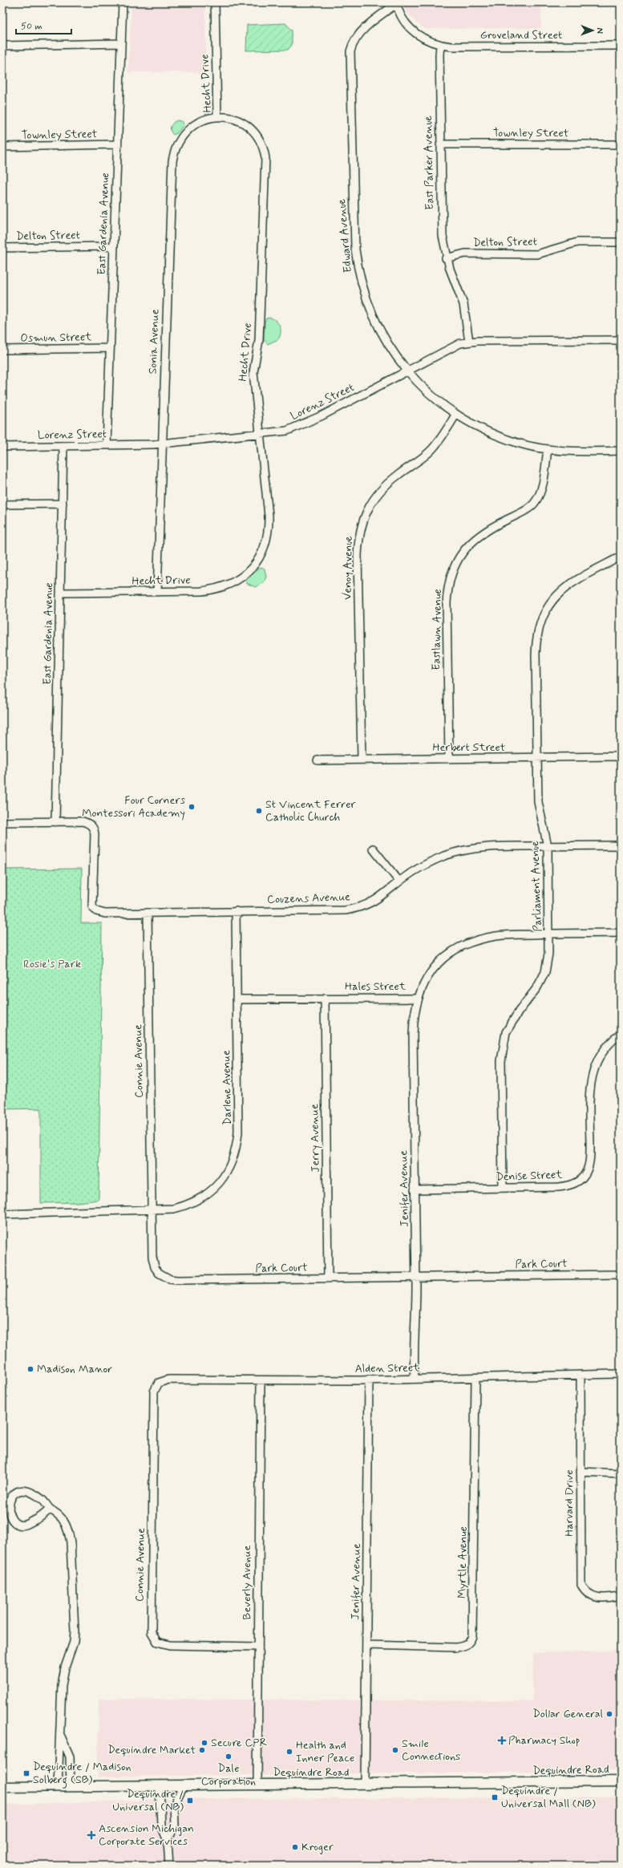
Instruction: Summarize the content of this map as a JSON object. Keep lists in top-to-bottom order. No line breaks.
{"streets":{"main road":["Dequindre Road"],"street":["Groveland Street","Hecht Drive","Townley Street","East Parker Avenue","East Gardenia Avenue","Delton Street","Edward Avenue","Osmun Street","Sonia Avenue","Lorenz Street","Venoy Avenue","Eastlawn Avenue","Herbert Street","Parliament Avenue","Couzens Avenue","Hales Street","Connie Avenue","Darlene Avenue","Jerry Avenue","Denise Street","Jenifer Avenue","Park Court","Alden Street","Harvard Drive","Myrtle Avenue","Beverly Avenue"]},"crossings":[["Groveland Street","East Parker Avenue"],["Hecht Drive","East Gardenia Avenue"],["Hecht Drive","Sonia Avenue"],["Hecht Drive","Lorenz Street"],["Townley Street","East Parker Avenue"],["Townley Street","East Gardenia Avenue"],["East Parker Avenue","Delton Street"],["East Parker Avenue","Lorenz Street"],["East Gardenia Avenue","Delton Street"],["East Gardenia Avenue","Osmun Street"],["East Gardenia Avenue","Lorenz Street"],["East Gardenia Avenue","Couzens Avenue"],["Edward Avenue","Lorenz Street"],["Edward Avenue","Venoy Avenue"],["Edward Avenue","Eastlawn Avenue"],["Sonia Avenue","Lorenz Street"],["Venoy Avenue","Herbert Street"],["Eastlawn Avenue","Herbert Street"],["Herbert Street","Parliament Avenue"],["Parliament Avenue","Couzens Avenue"],["Parliament Avenue","Hales Street"],["Parliament Avenue","Denise Street"],["Couzens Avenue","Connie Avenue"],["Couzens Avenue","Darlene Avenue"],["Hales Street","Darlene Avenue"],["Hales Street","Jerry Avenue"],["Hales Street","Jenifer Avenue"],["Connie Avenue","Darlene Avenue"],["Connie Avenue","Park Court"],["Connie Avenue","Alden Street"],["Connie Avenue","Beverly Avenue"],["Darlene Avenue","Park Court"],["Jerry Avenue","Park Court"],["Denise Street","Jenifer Avenue"],["Jenifer Avenue","Park Court"],["Jenifer Avenue","Alden Street"],["Jenifer Avenue","Myrtle Avenue"],["Jenifer Avenue","Dequindre Road"],["Alden Street","Harvard Drive"],["Alden Street","Myrtle Avenue"],["Alden Street","Beverly Avenue"],["Beverly Avenue","Dequindre Road"]],"parks":["Rosie's Park"],"places":{"other":["Four Corners Montessori Academy","St Vincent Ferrer Catholic Church","Madison Manor","Dollar General","Secure CPR","Dequindre Market","Smile Connections","Health and Inner Peace","Dale Corporation","Kroger"],"health":["Pharmacy Shop","Ascension Michigan Corporate Services"],"transit":["Dequindre / Madison Solberg (SB)","Dequindre / Universal Mall (NB)","Dequindre / Universal (NB)"]},"scale_bar":"50 m","north":"right"}
